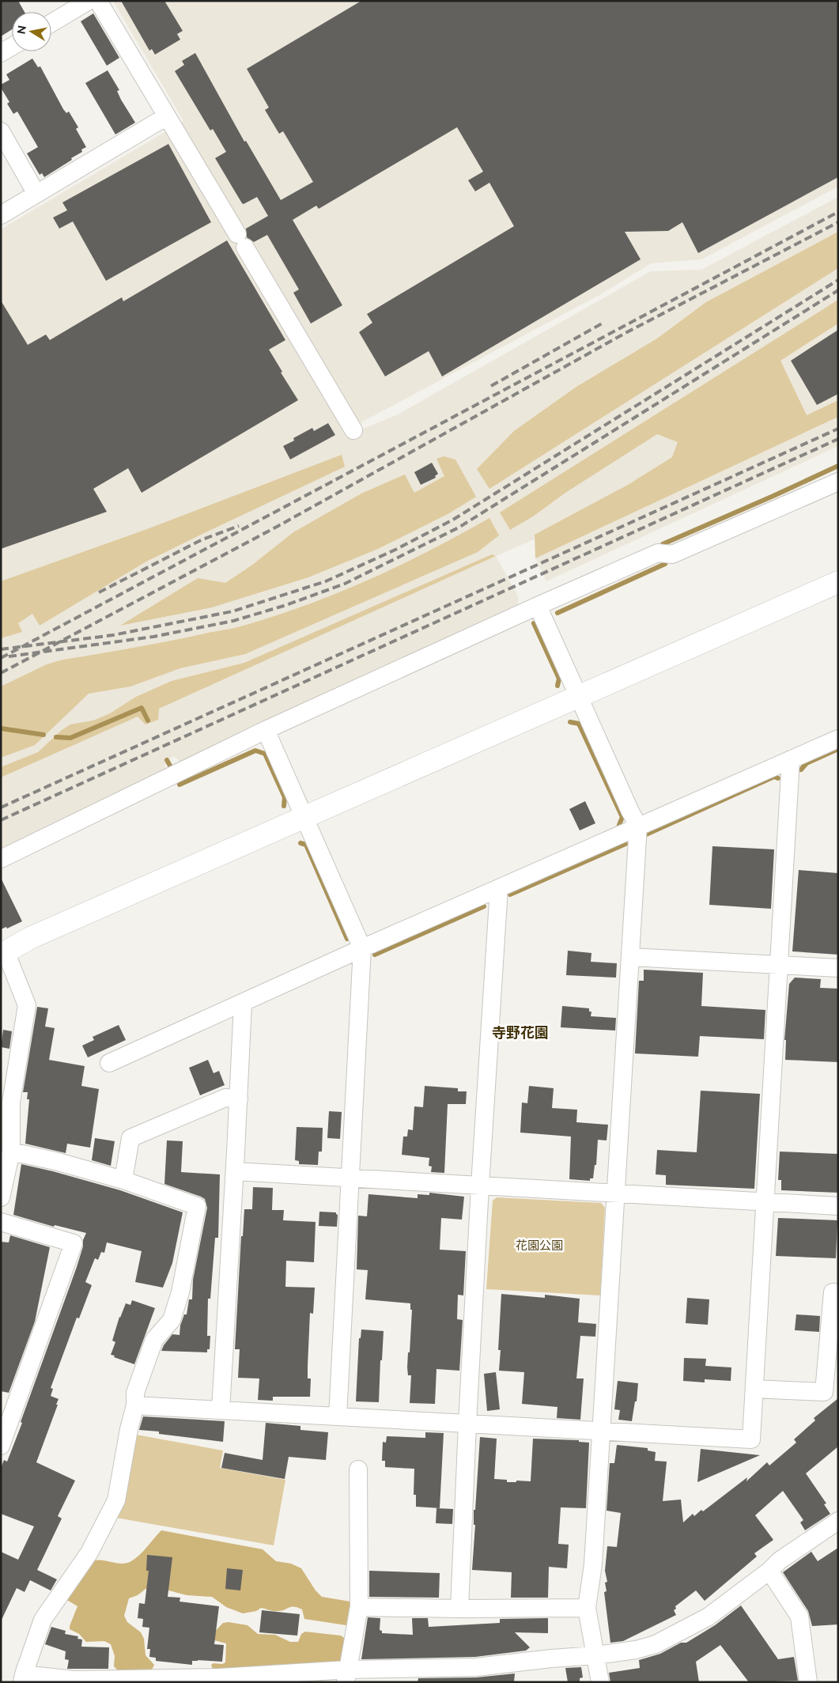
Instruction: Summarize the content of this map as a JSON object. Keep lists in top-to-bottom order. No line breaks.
{"districts":["寺野花園"],"parks":["花園公園"],"north":"left"}
